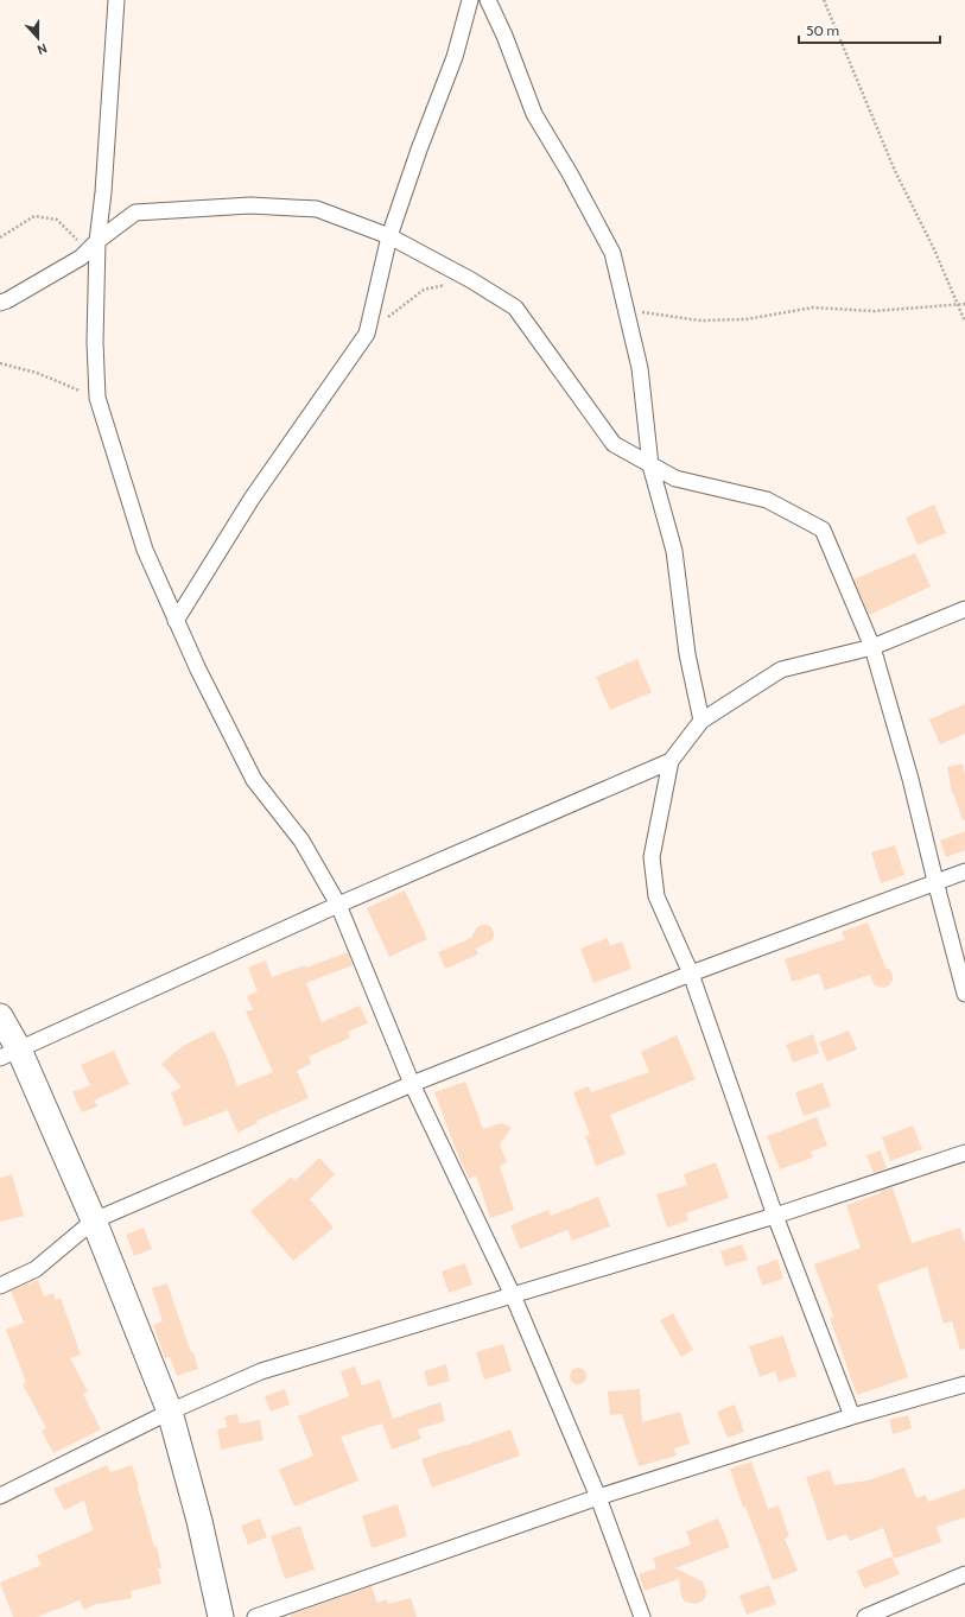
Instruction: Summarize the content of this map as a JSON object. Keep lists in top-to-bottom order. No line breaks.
{"scale_bar":"50 m","north":"bottom"}
